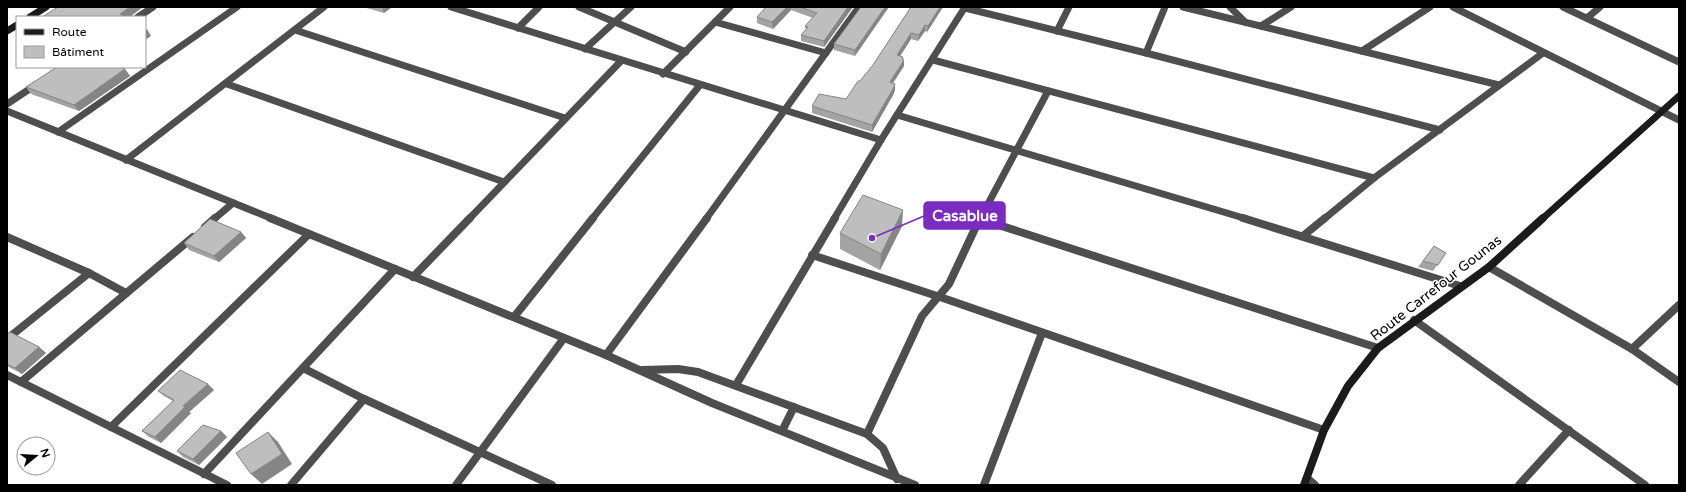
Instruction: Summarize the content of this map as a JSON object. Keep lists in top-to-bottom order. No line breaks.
{"streets":{"main road":["Route Carrefour Gounas"]},"places":["Casablue"],"legend":["Route","Bâtiment"],"north":"right"}
